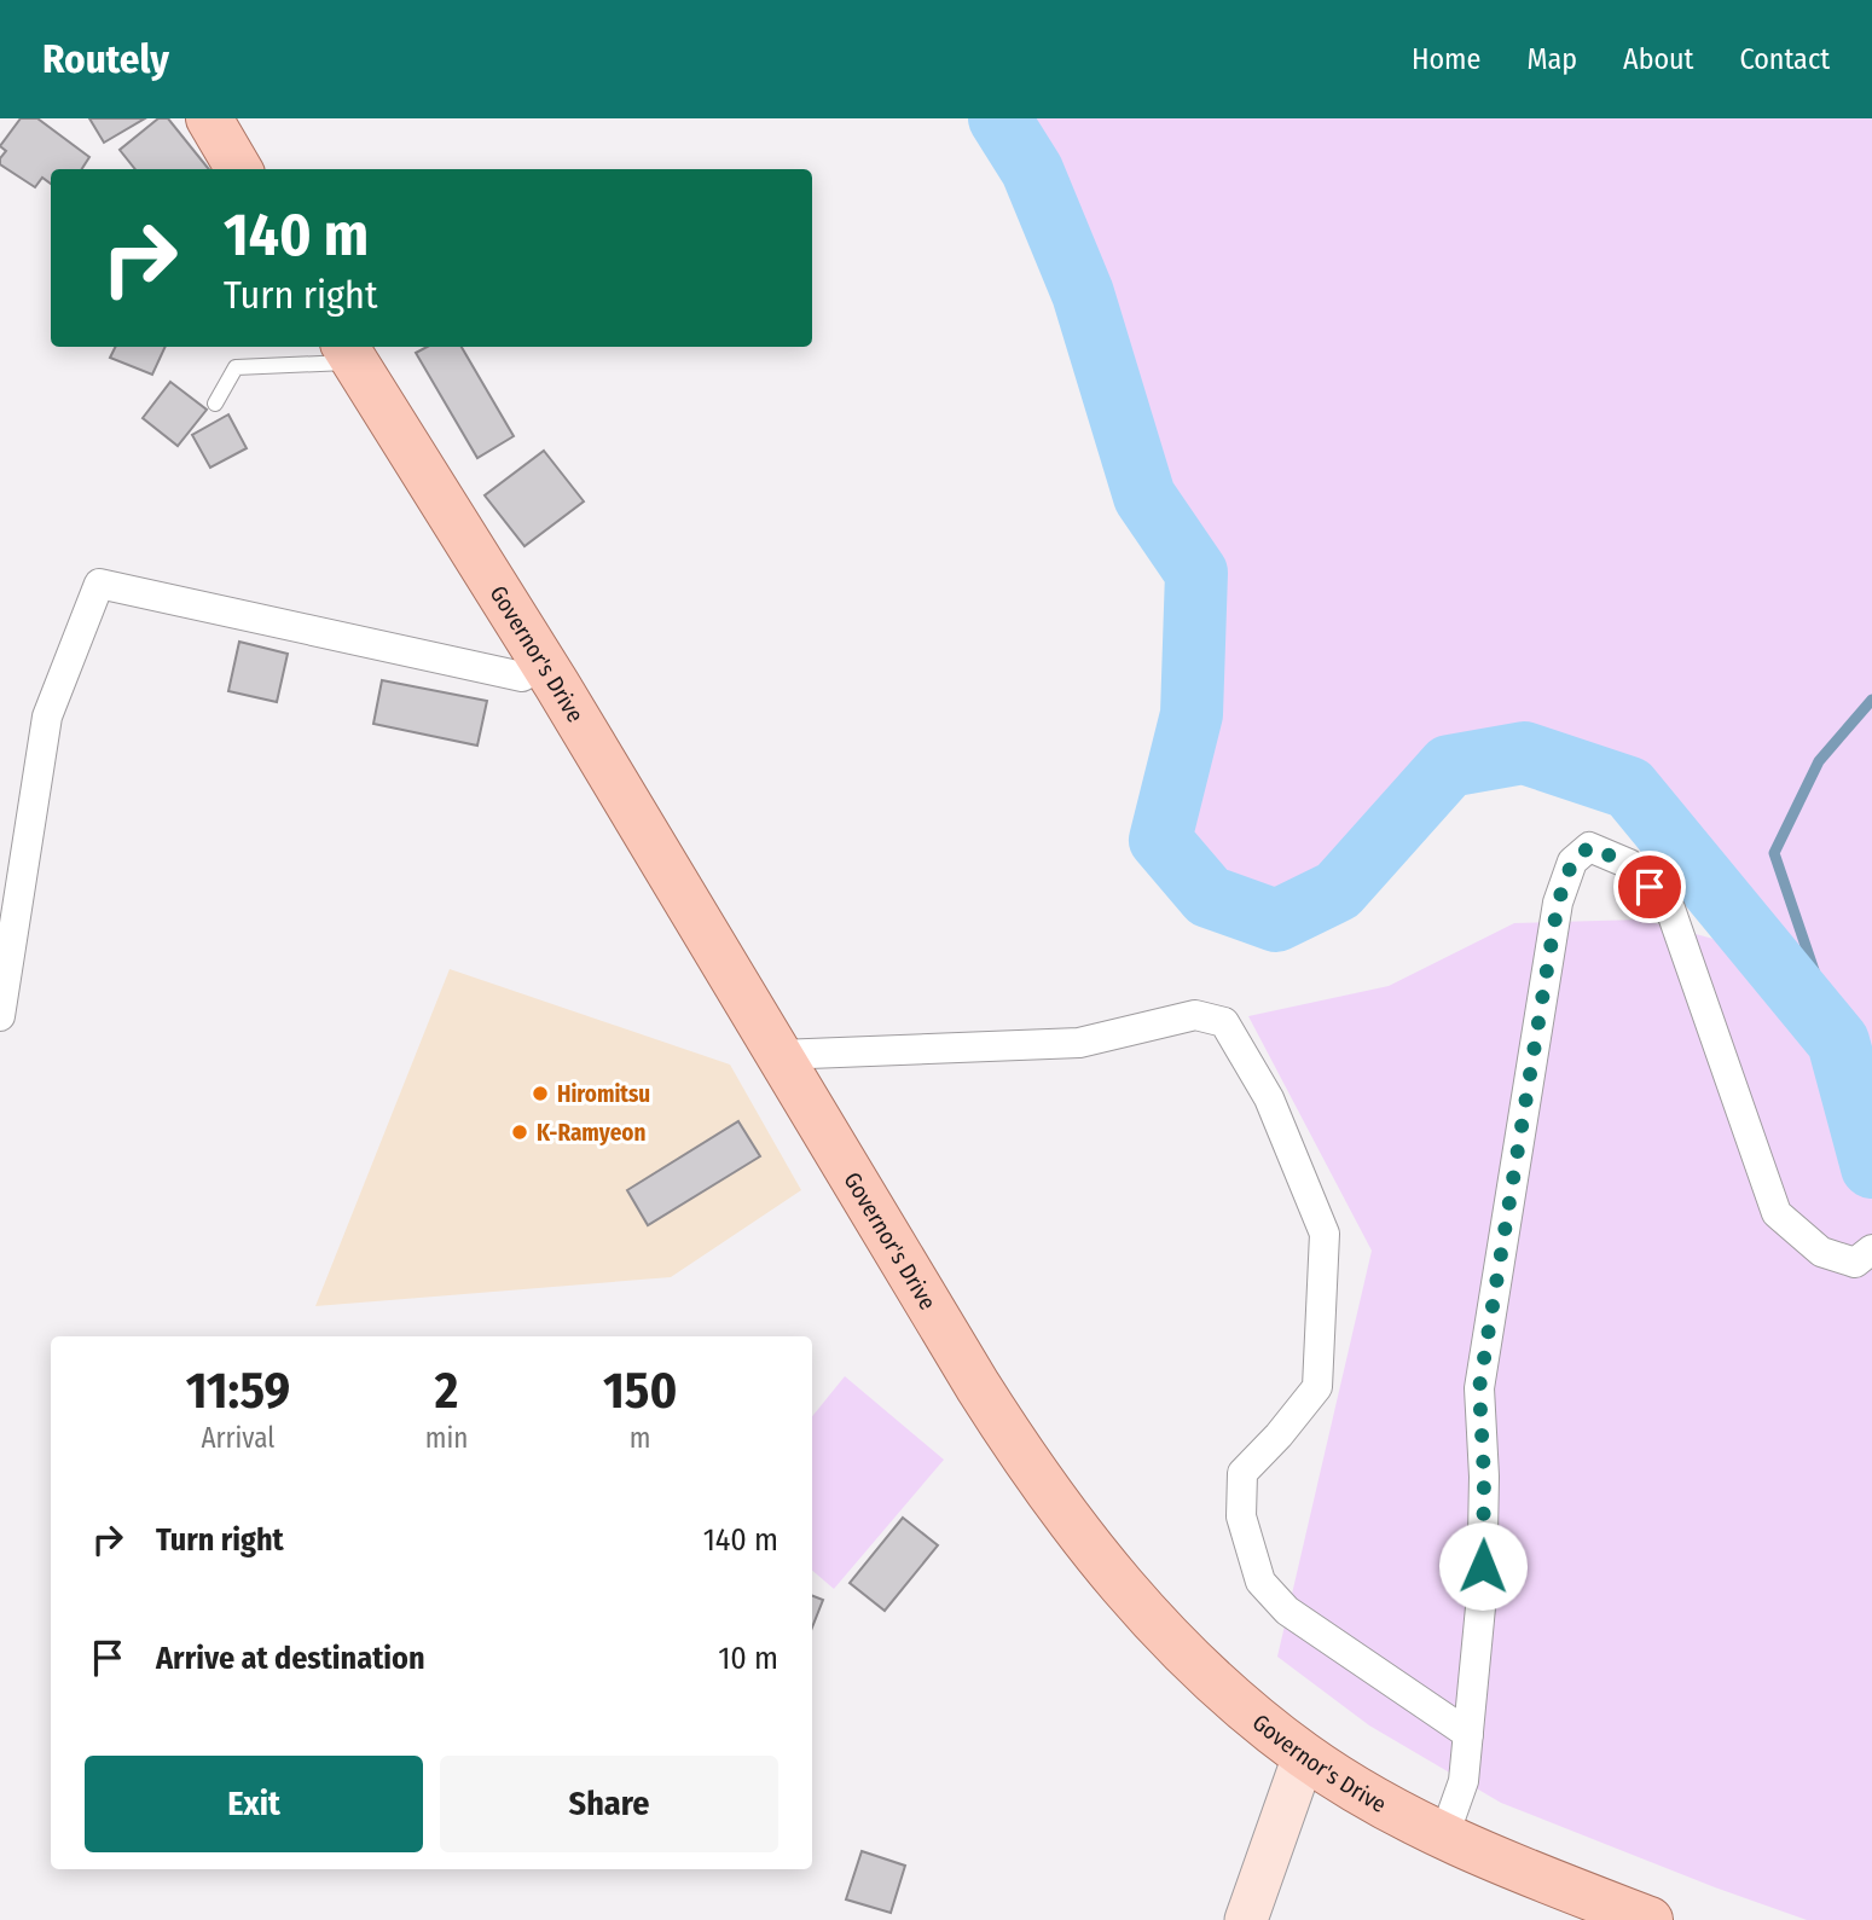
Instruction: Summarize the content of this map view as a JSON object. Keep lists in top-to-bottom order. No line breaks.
{"streets":{"main road":["Governor's Drive"]},"places":["Hiromitsu","K-Ramyeon"],"page":{"header":"Routely","nav":["Home","Map","About","Contact"],"turn":["140 m","Turn right"],"eta":["11:59","Arrival","2","min","150","m"],"list":[{"name":"Turn right","value":"140 m"},{"name":"Arrive at destination","value":"10 m"}],"buttons":["Exit","Share"]}}
